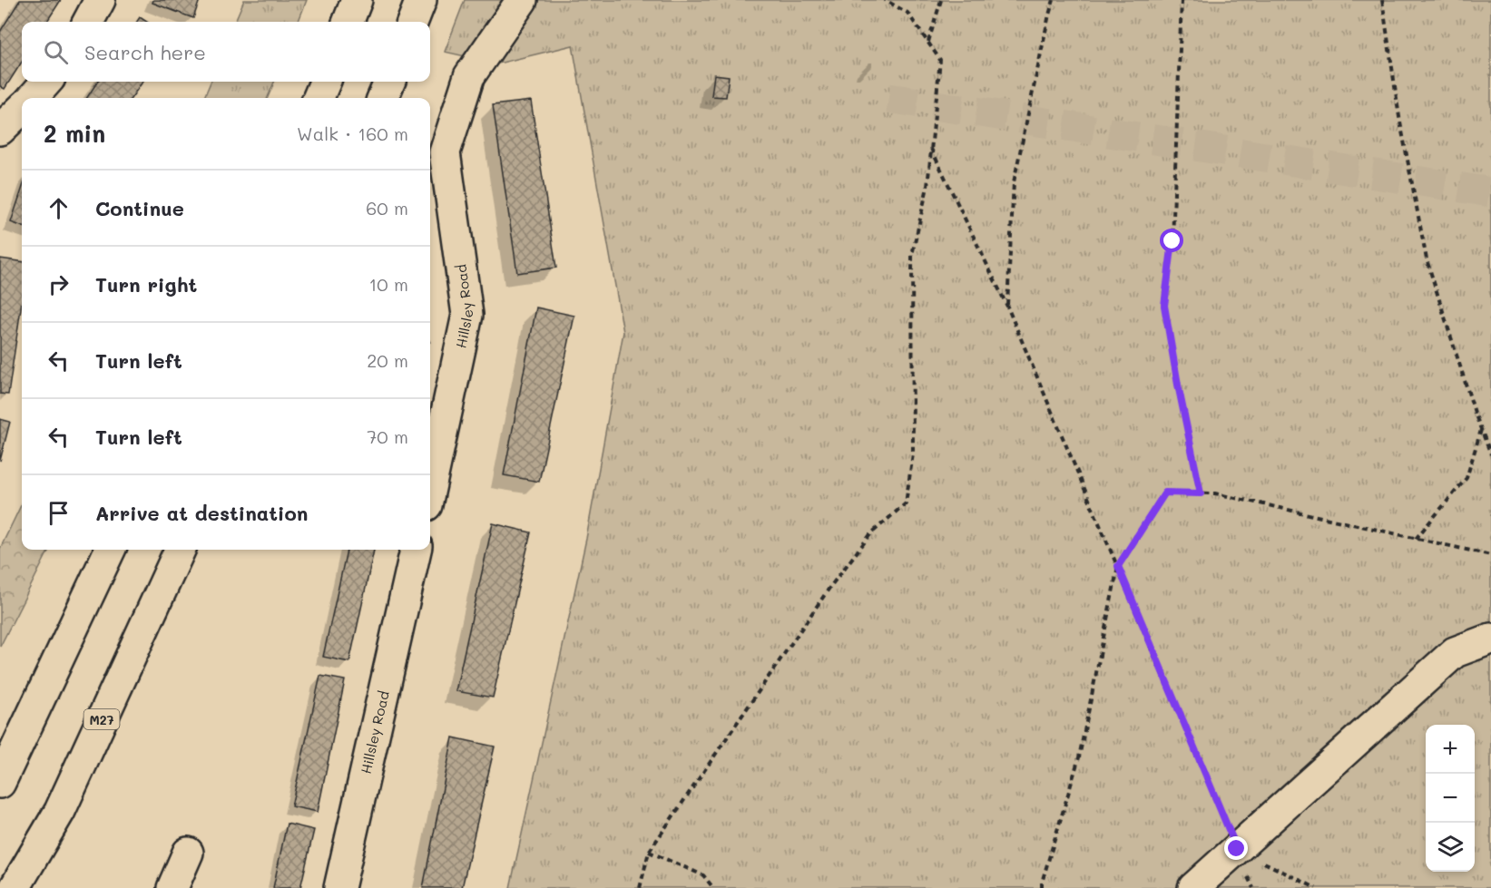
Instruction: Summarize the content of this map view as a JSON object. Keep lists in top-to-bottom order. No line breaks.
{"streets":{"main road":["Hillsley Road","M27"]},"page":{"search":"Search here","heading":["2 min","Walk · 160 m"],"list":[["Continue","60 m"],["Turn right","10 m"],["Turn left","20 m"],["Turn left","70 m"],"Arrive at destination"],"map_buttons":["+","−"]}}
